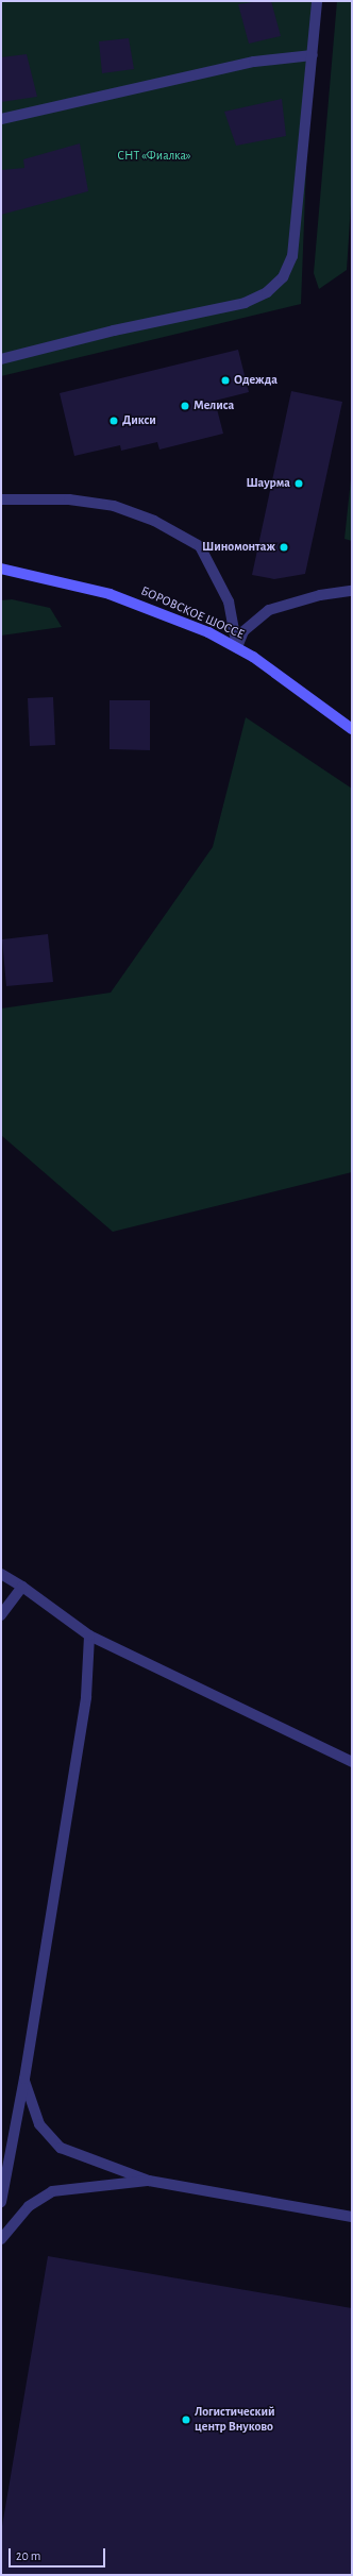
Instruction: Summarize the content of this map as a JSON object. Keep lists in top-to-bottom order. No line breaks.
{"streets":{"main road":["БОРОВСКОЕ ШОССЕ"]},"parks":["СНТ «Фиалка»"],"places":["Одежда","Мелиса","Дикси","Шаурма","Шиномонтаж","Логистический центр Внуково"],"scale_bar":"20 m"}
